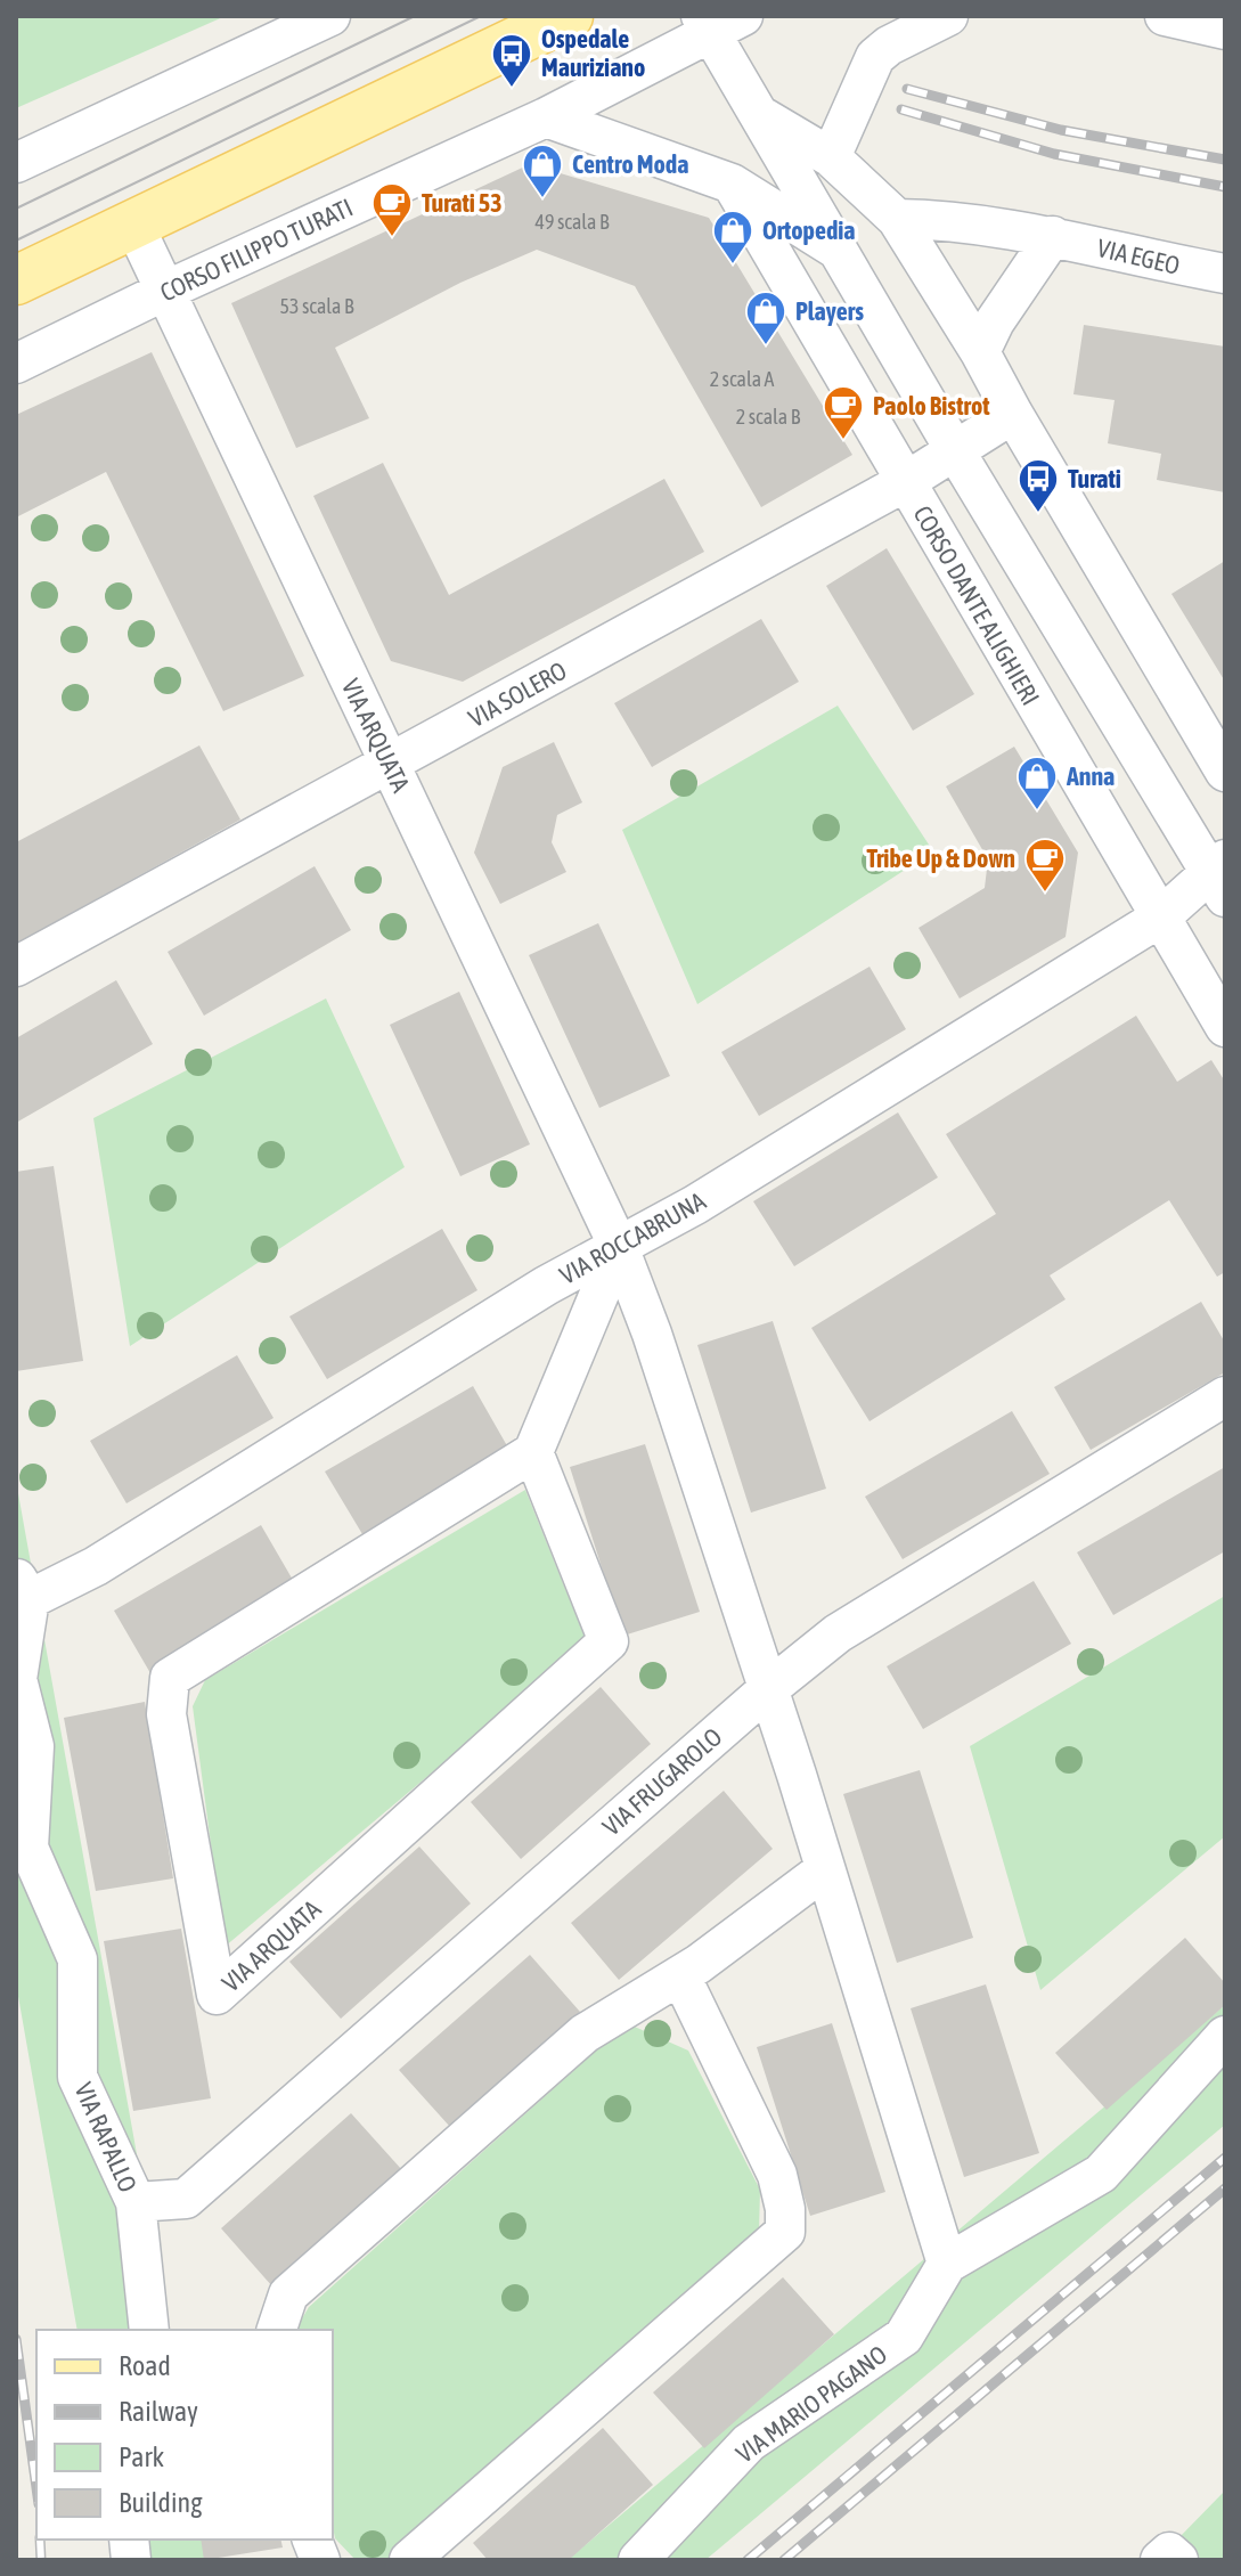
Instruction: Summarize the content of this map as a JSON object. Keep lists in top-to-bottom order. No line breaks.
{"streets":{"street":["CORSO FILIPPO TURATI","VIA EGEO","CORSO DANTE ALIGHIERI","VIA SOLERO","VIA ARQUATA","VIA ROCCABRUNA","VIA FRUGAROLO","VIA RAPALLO","VIA MARIO PAGANO"]},"crossings":[["CORSO FILIPPO TURATI","VIA ARQUATA"],["CORSO DANTE ALIGHIERI","VIA SOLERO"],["CORSO DANTE ALIGHIERI","VIA ROCCABRUNA"],["VIA SOLERO","VIA ARQUATA"],["VIA ARQUATA","VIA ROCCABRUNA"],["VIA ARQUATA","VIA FRUGAROLO"],["VIA ARQUATA","VIA MARIO PAGANO"],["VIA ROCCABRUNA","VIA RAPALLO"],["VIA FRUGAROLO","VIA RAPALLO"]],"places":{"bus stop":["Ospedale Mauriziano","Turati"],"shop":["Centro Moda","Ortopedia","Players","Anna"],"cafe":["Turati 53","Paolo Bistrot","Tribe Up & Down"]},"house_numbers":["49 scala B","53 scala B","2 scala A","2 scala B"],"legend":["Road","Railway","Park","Building"]}
